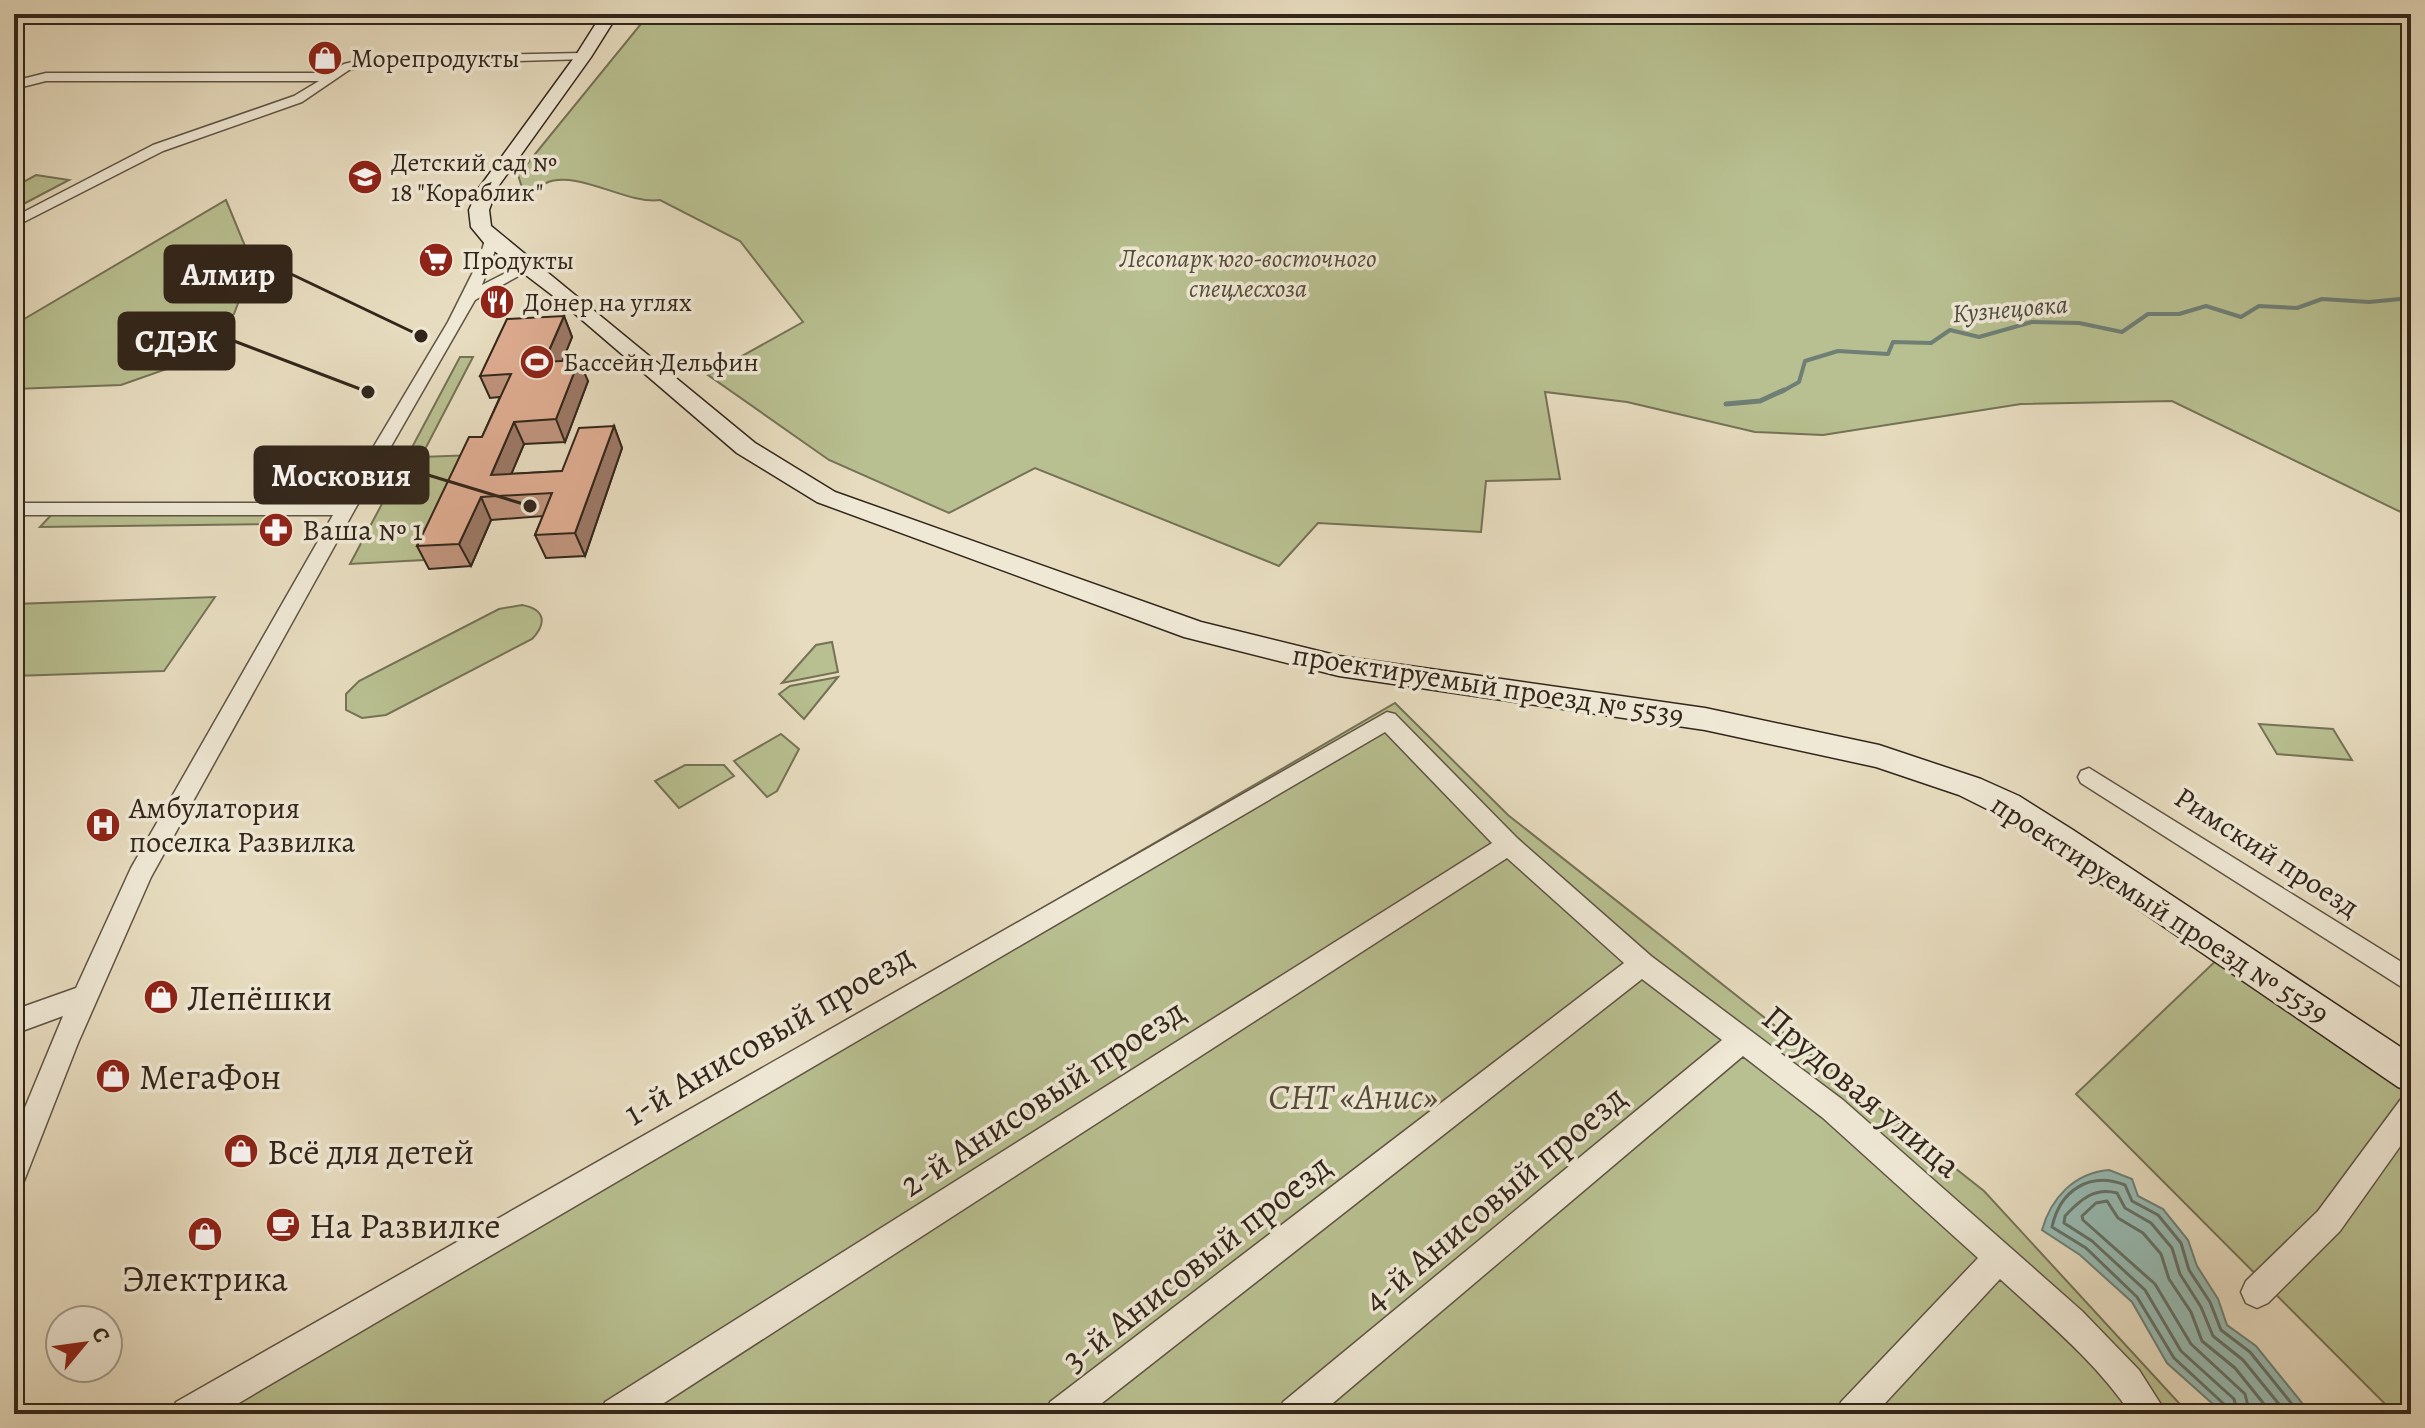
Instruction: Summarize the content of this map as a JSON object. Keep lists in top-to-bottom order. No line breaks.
{"streets":{"street":["проектируемый проезд № 5539","Римский проезд","1-й Анисовый проезд","Прудовая улица","2-й Анисовый проезд","4-й Анисовый проезд","3-й Анисовый проезд"]},"crossings":[["1-й Анисовый проезд","Прудовая улица"],["Прудовая улица","2-й Анисовый проезд"],["Прудовая улица","4-й Анисовый проезд"],["Прудовая улица","3-й Анисовый проезд"]],"water":["Кузнецовка"],"parks":["Лесопарк юго-восточного спецлесхоза","СНТ «Анис»"],"places":{"shop":["Морепродукты","Лепёшки","МегаФон","Всё для детей","Электрика"],"school or university":["Детский сад № 18 \"Кораблик\""],"supermarket":["Продукты"],"restaurant":["Донер на углях"],"other":["Алмир","СДЭК","Московия"],"sports":["Бассейн Дельфин"],"pharmacy":["Ваша № 1"],"hospital":["Амбулатория поселка Развилка"],"cafe":["На Развилке"]},"north":"top right"}
